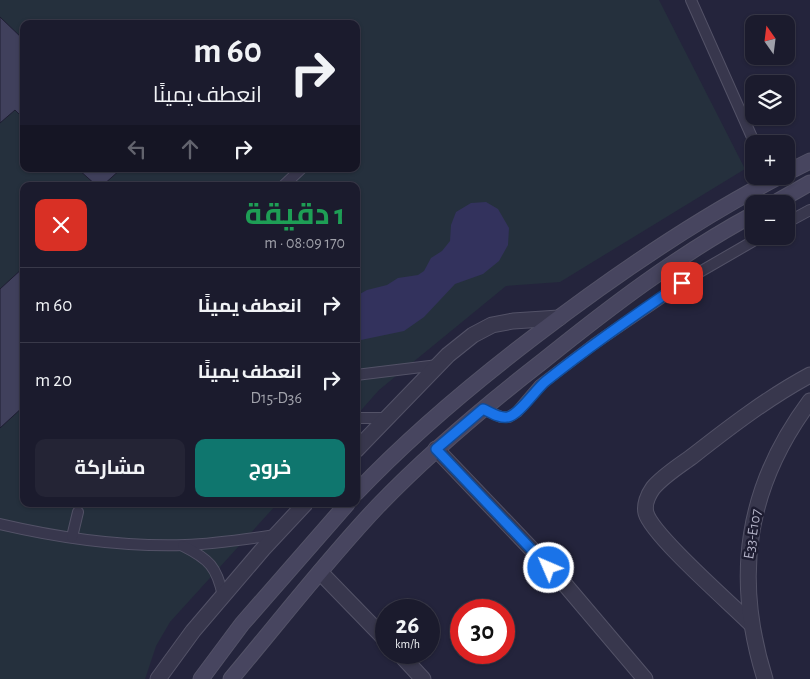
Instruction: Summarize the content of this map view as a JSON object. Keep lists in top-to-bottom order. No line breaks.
{"streets":{"street":["E33-E107"]},"north":"top","page":{"map_buttons":["+","−"],"turn":["60 m","انعطف يمينًا"],"heading":["1 دقيقة","170 m · 08:09"],"list":[{"name":"انعطف يمينًا","value":"60 m"},{"name":"انعطف يمينًا","note":"D15-D36","value":"20 m"}],"buttons":["خروج","مشاركة"],"speed":"26 km/h","limit":"30"}}
